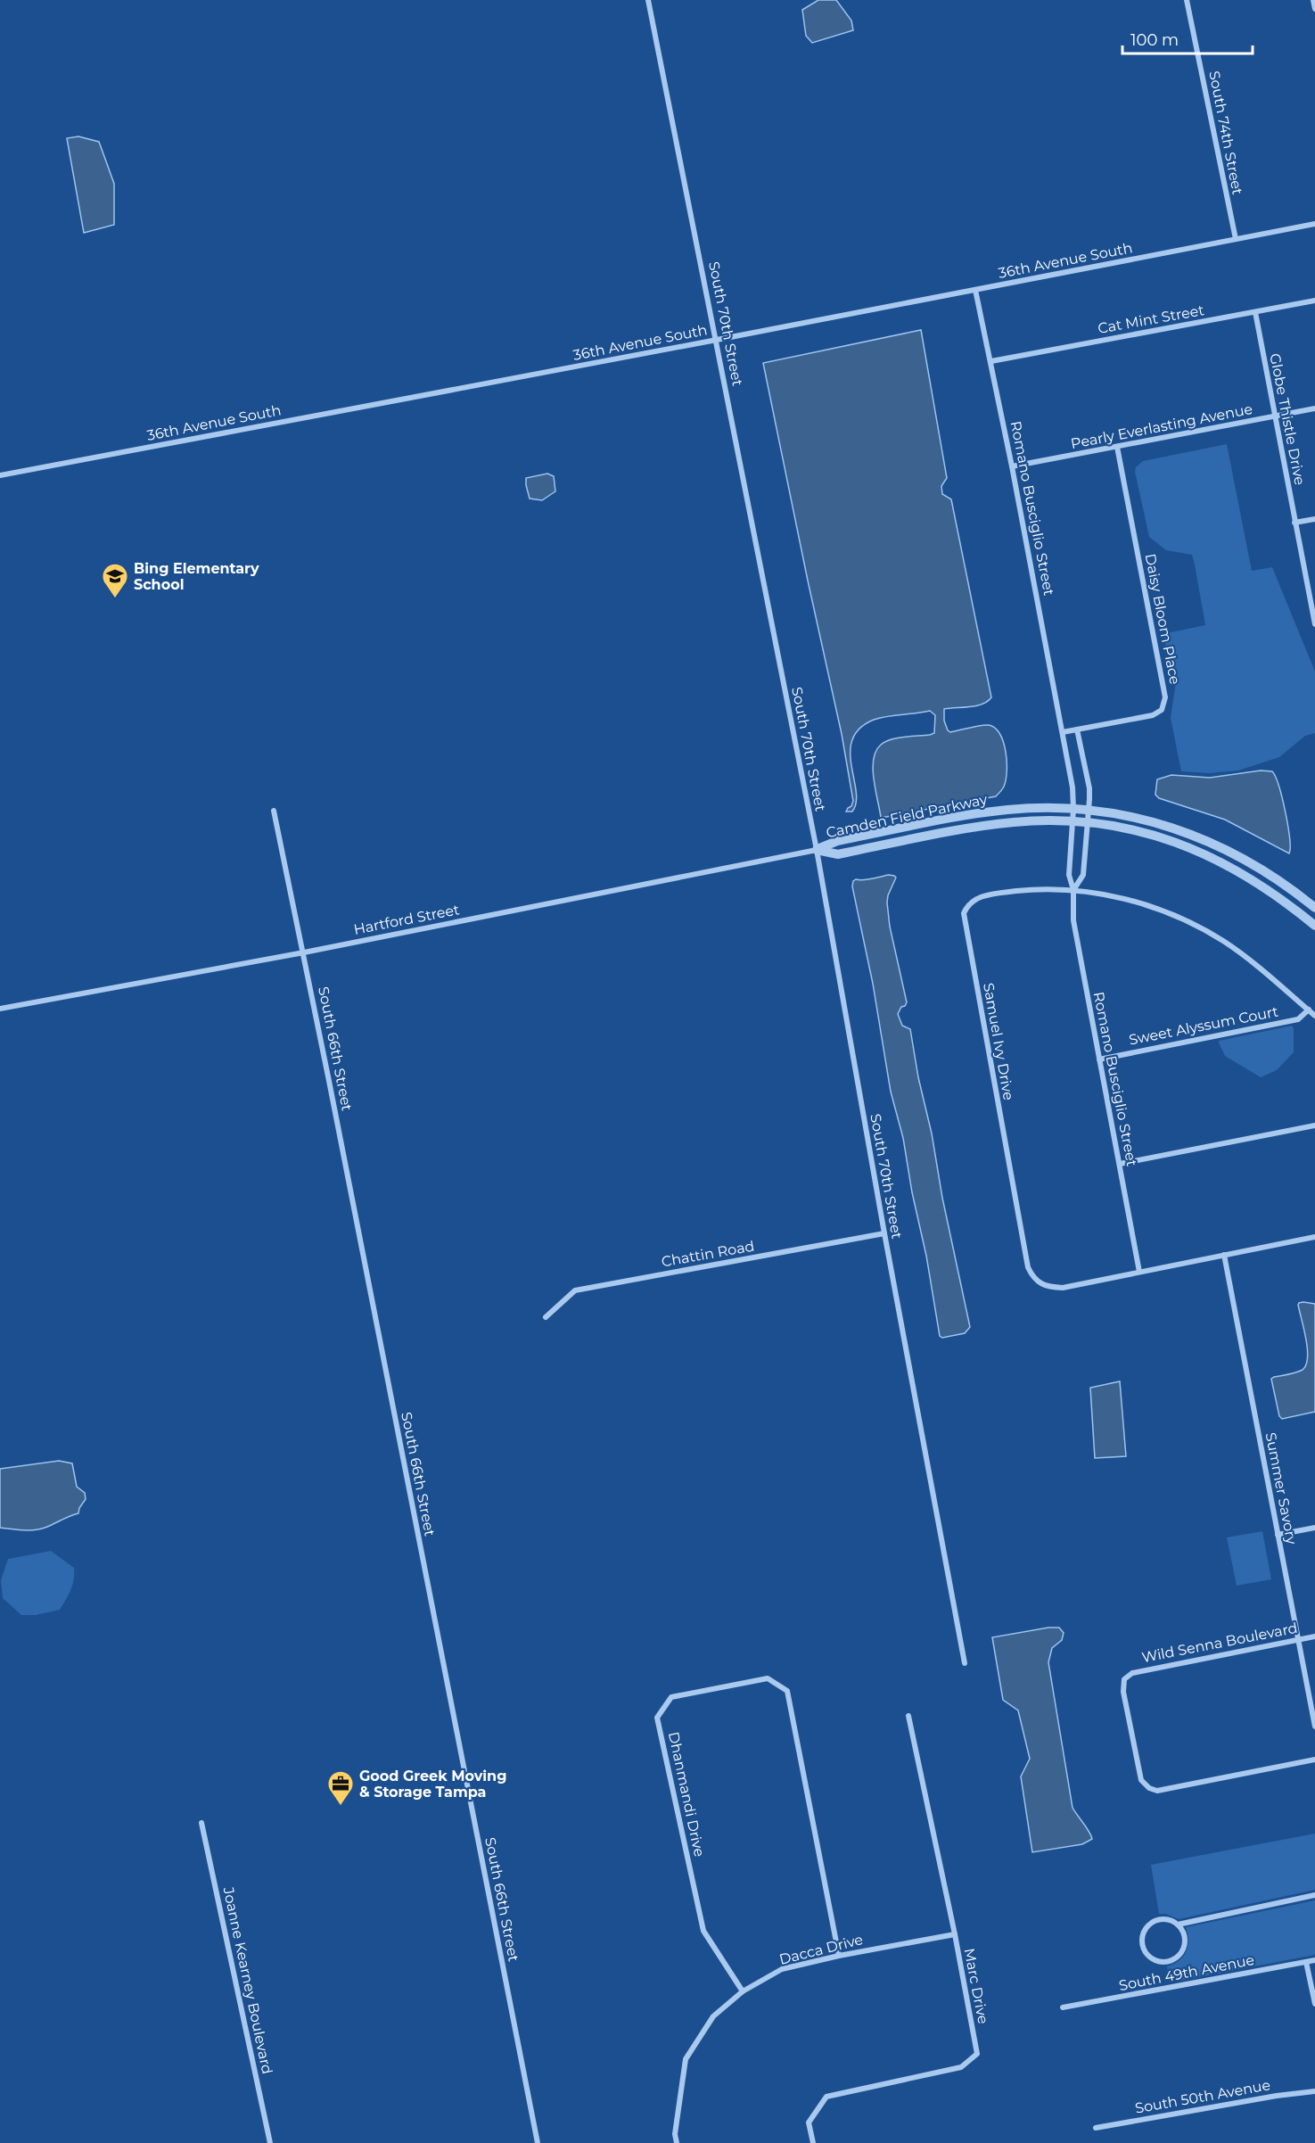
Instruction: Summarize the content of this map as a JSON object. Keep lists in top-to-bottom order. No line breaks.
{"streets":{"street":["South 74th Street","36th Avenue South","Cat Mint Street","South 70th Street","Globe Thistle Drive","Pearly Everlasting Avenue","Romano Busciglio Street","Daisy Bloom Place","Camden Field Parkway","Hartford Street","Sweet Alyssum Court","Samuel Ivy Drive","South 66th Street","Chattin Road","Summer Savory","Wild Senna Boulevard","Dhanmandi Drive","Dacca Drive","South 49th Avenue","Joanne Kearney Boulevard","Marc Drive","South 50th Avenue"]},"crossings":[["South 74th Street","36th Avenue South"],["36th Avenue South","South 70th Street"],["36th Avenue South","Romano Busciglio Street"],["Cat Mint Street","Globe Thistle Drive"],["Cat Mint Street","Romano Busciglio Street"],["South 70th Street","Camden Field Parkway"],["South 70th Street","Hartford Street"],["South 70th Street","Chattin Road"],["Globe Thistle Drive","Pearly Everlasting Avenue"],["Pearly Everlasting Avenue","Romano Busciglio Street"],["Pearly Everlasting Avenue","Daisy Bloom Place"],["Romano Busciglio Street","Daisy Bloom Place"],["Romano Busciglio Street","Camden Field Parkway"],["Romano Busciglio Street","Sweet Alyssum Court"],["Romano Busciglio Street","Samuel Ivy Drive"],["Camden Field Parkway","Hartford Street"],["Hartford Street","South 66th Street"],["Sweet Alyssum Court","Samuel Ivy Drive"],["Samuel Ivy Drive","Summer Savory"],["Summer Savory","Wild Senna Boulevard"],["Dhanmandi Drive","Dacca Drive"],["Dacca Drive","Marc Drive"]],"places":{"school or university":["Bing Elementary School"],"office":["Good Greek Moving & Storage Tampa"]},"scale_bar":"100 m"}
